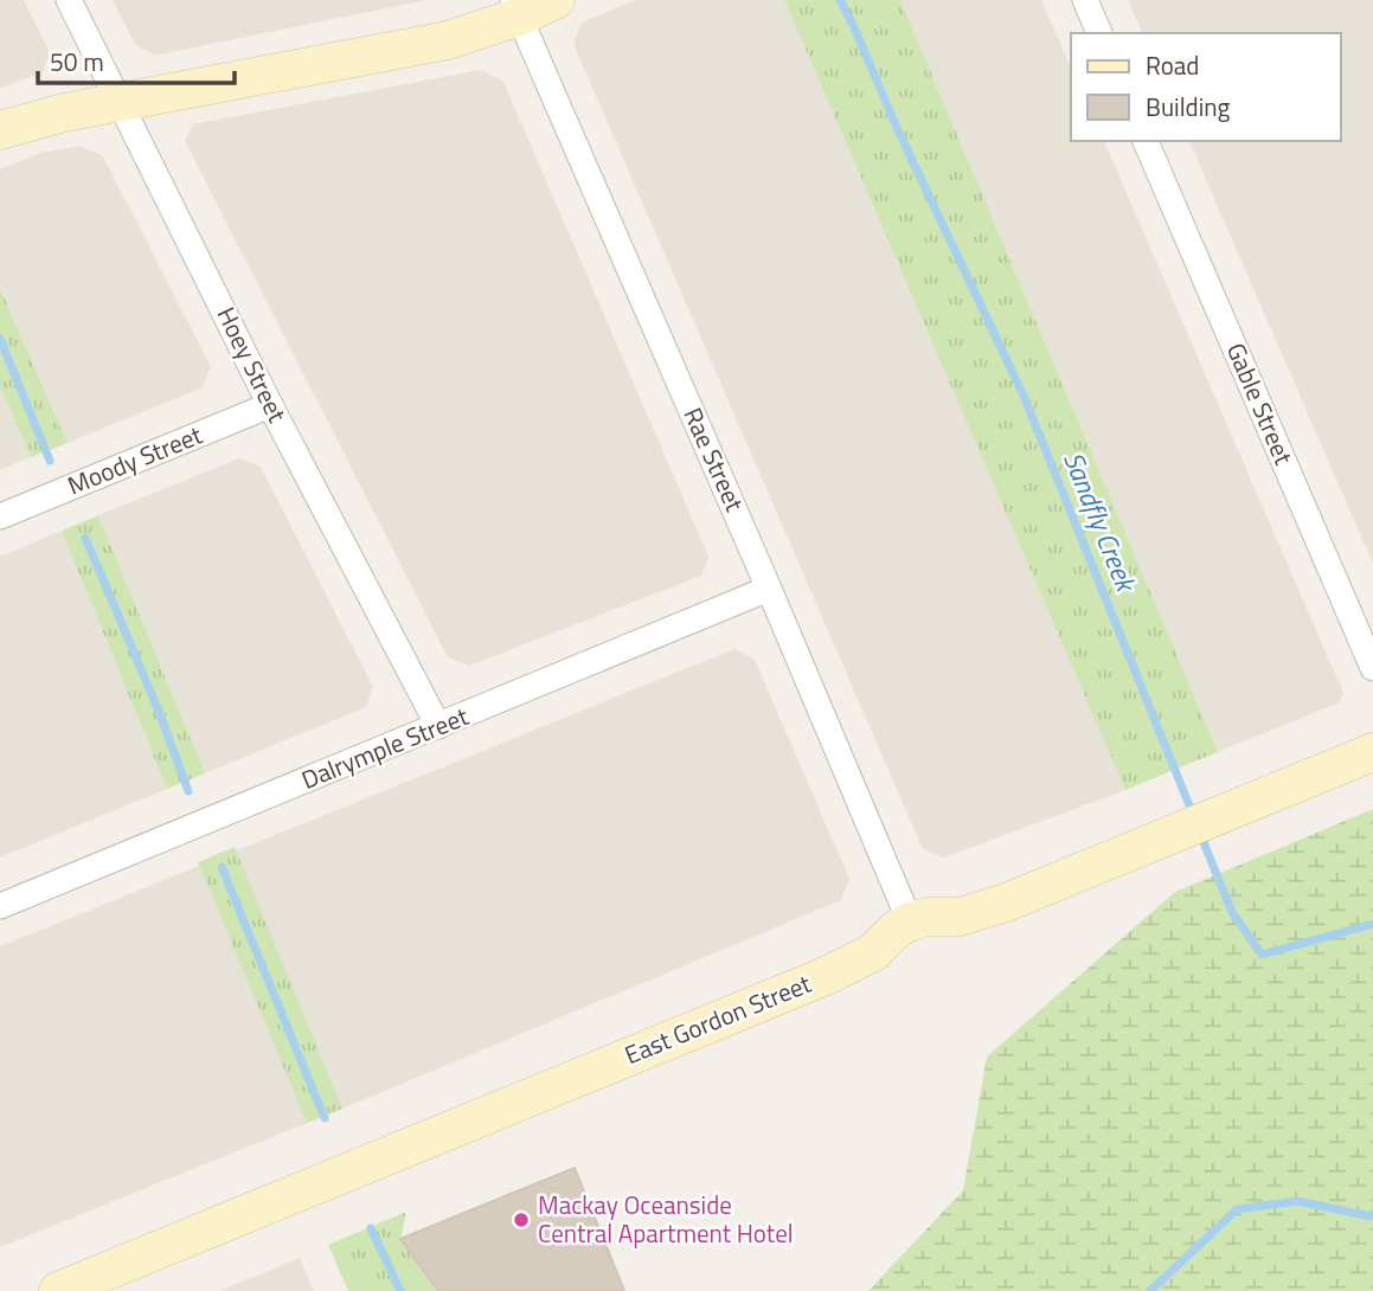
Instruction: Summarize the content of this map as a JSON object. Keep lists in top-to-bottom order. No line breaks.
{"streets":{"street":["Hoey Street","Gable Street","Rae Street","Moody Street","Dalrymple Street","East Gordon Street"]},"crossings":[["Hoey Street","Moody Street"],["Hoey Street","Dalrymple Street"],["Rae Street","Dalrymple Street"],["Rae Street","East Gordon Street"]],"water":["Sandfly Creek"],"places":["Mackay Oceanside Central Apartment Hotel"],"legend":["Road","Building"],"scale_bar":"50 m"}
